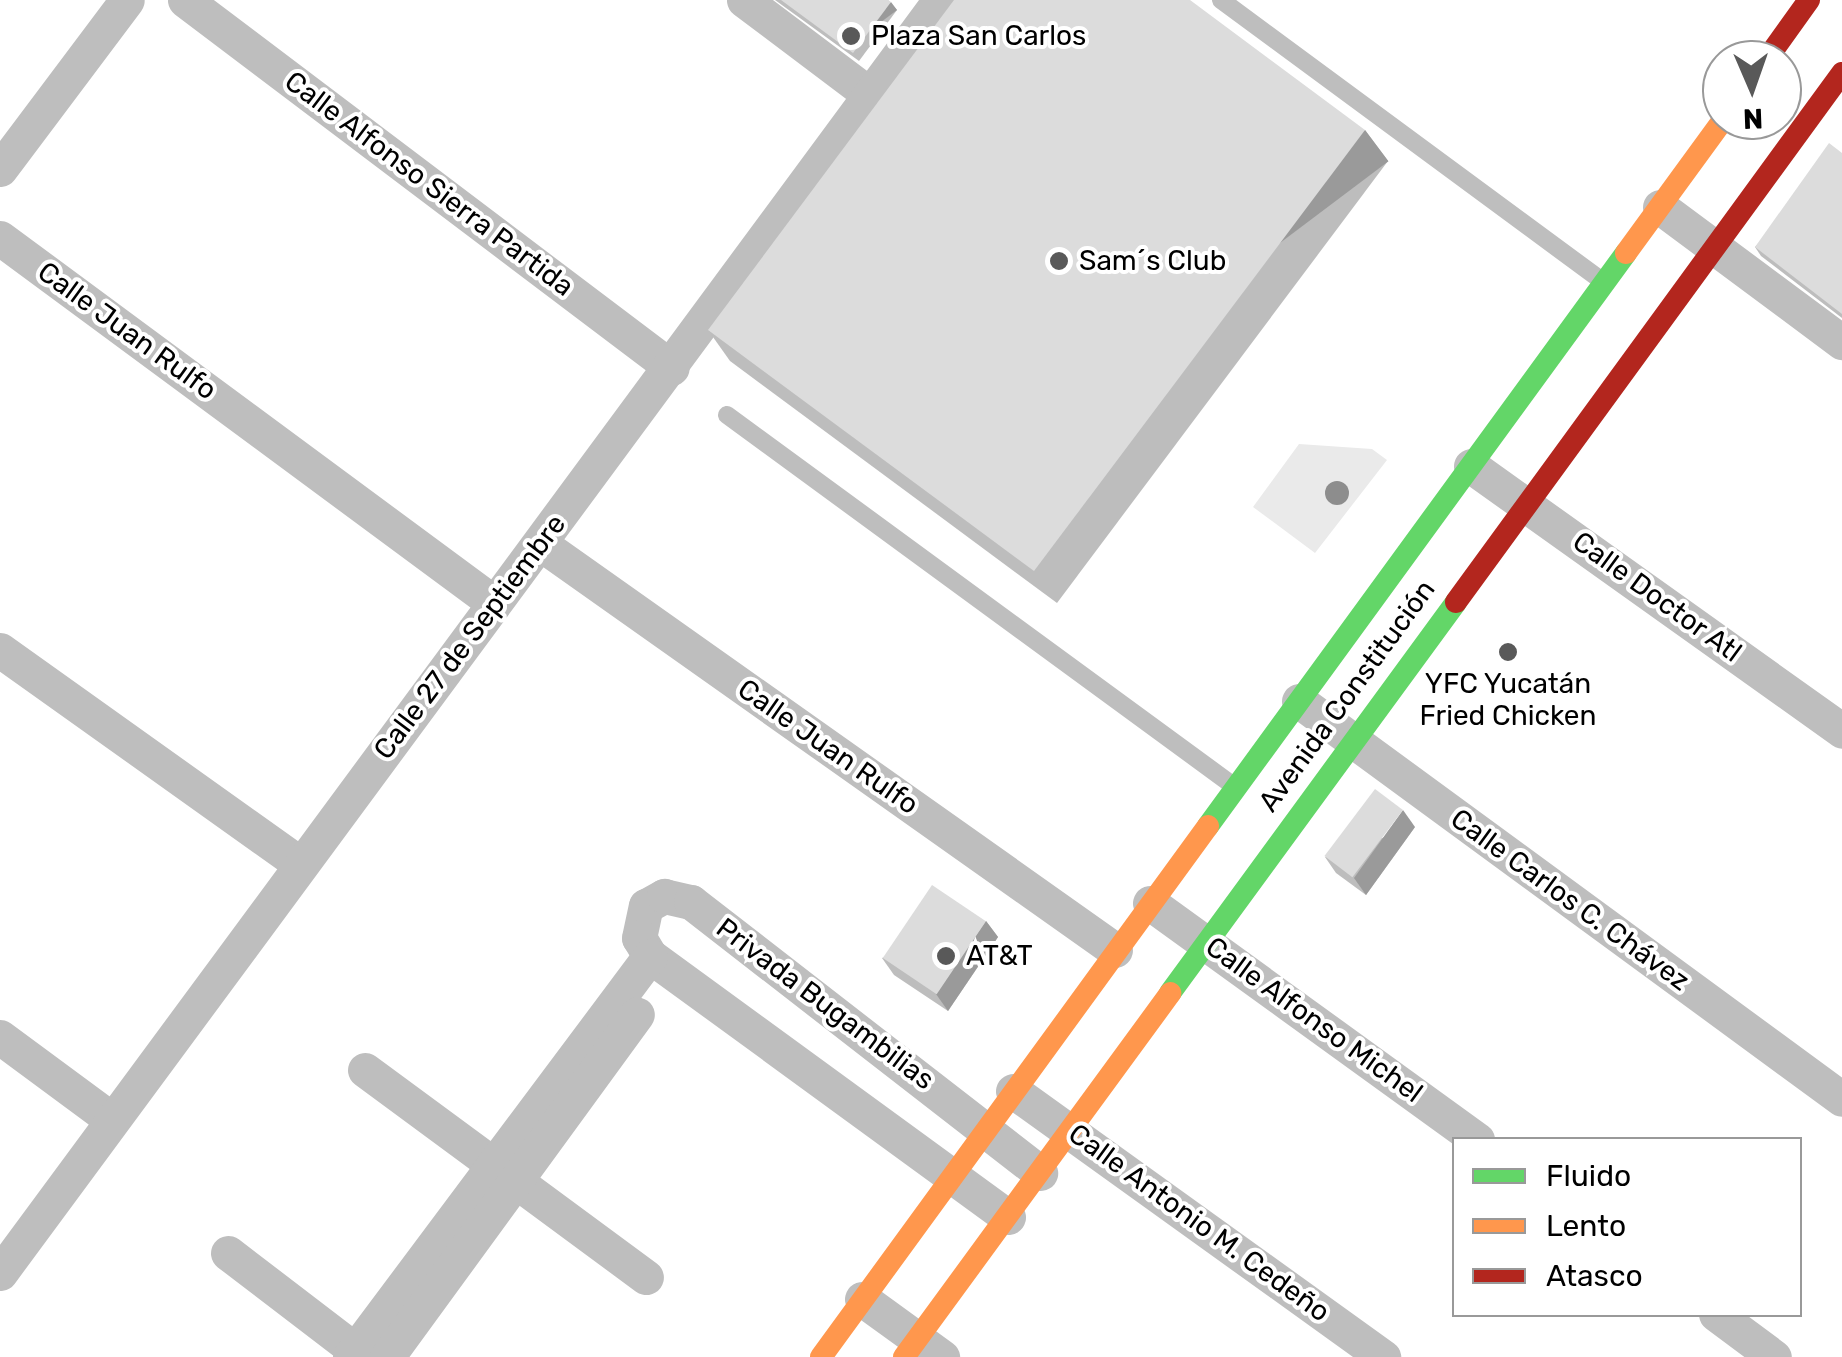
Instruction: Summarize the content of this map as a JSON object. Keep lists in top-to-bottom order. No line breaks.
{"streets":{"street":["Calle Alfonso Sierra Partida","Calle Juan Rulfo","Calle Doctor Atl","Calle 27 de Septiembre","Avenida Constitución","Calle Carlos C. Chávez","Privada Bugambilias","Calle Alfonso Michel","Calle Antonio M. Cedeño"]},"crossings":[["Calle Alfonso Sierra Partida","Calle 27 de Septiembre"],["Calle Juan Rulfo","Calle 27 de Septiembre"],["Calle Juan Rulfo","Avenida Constitución"],["Calle Doctor Atl","Avenida Constitución"],["Avenida Constitución","Calle Carlos C. Chávez"],["Avenida Constitución","Privada Bugambilias"],["Avenida Constitución","Calle Alfonso Michel"],["Avenida Constitución","Calle Antonio M. Cedeño"]],"places":["Plaza San Carlos","Sam´s Club","YFC Yucatán Fried Chicken","AT&T"],"legend":["Fluido","Lento","Atasco"],"north":"bottom"}
